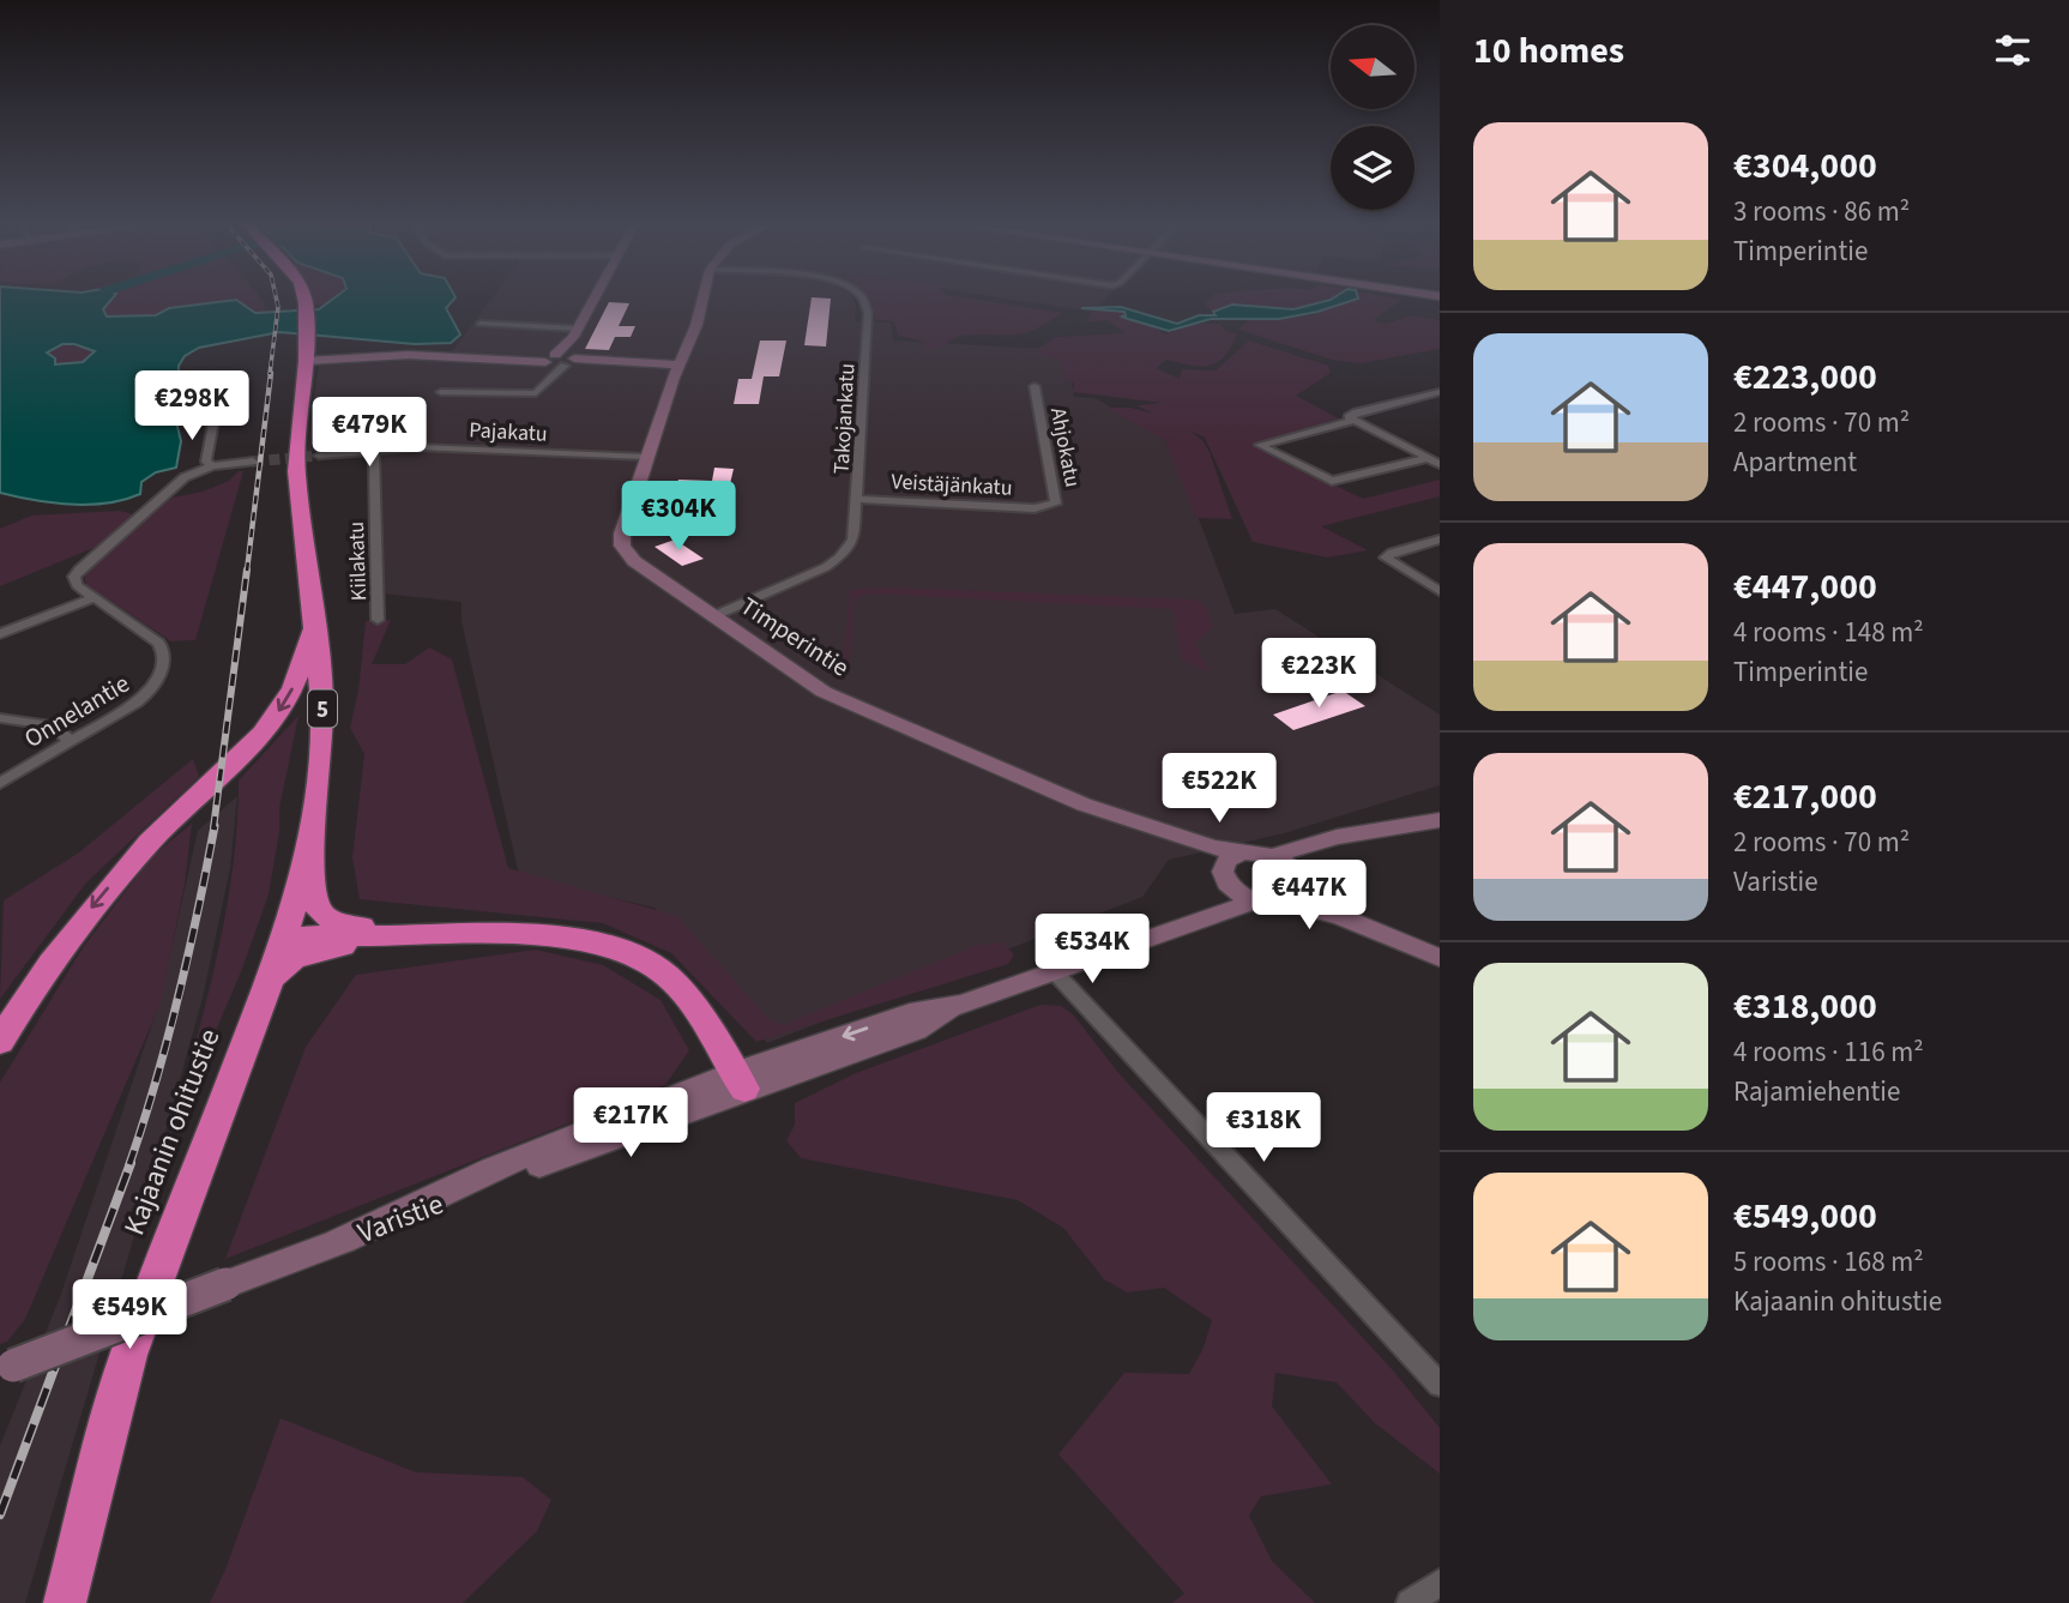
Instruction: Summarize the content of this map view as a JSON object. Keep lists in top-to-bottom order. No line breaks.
{"streets":{"highway":["5","Kajaanin ohitustie"],"street":["Takojankatu","Pajakatu","Ahjokatu","Veistäjänkatu","Kiilakatu","Timperintie","Onnelantie","Varistie"]},"crossings":[["Takojankatu","Veistäjänkatu"],["Takojankatu","Timperintie"],["Pajakatu","Kiilakatu"],["Pajakatu","Timperintie"],["Ahjokatu","Veistäjänkatu"],["Timperintie","Varistie"],["5","Kajaanin ohitustie"]],"north":"left","page":{"heading":"10 homes","list":[{"name":"€304,000","note":"3 rooms · 86 m² · Timperintie"},{"name":"€223,000","note":"2 rooms · 70 m² · Apartment"},{"name":"€447,000","note":"4 rooms · 148 m² · Timperintie"},{"name":"€217,000","note":"2 rooms · 70 m² · Varistie"},{"name":"€318,000","note":"4 rooms · 116 m² · Rajamiehentie"},{"name":"€549,000","note":"5 rooms · 168 m² · Kajaanin ohitustie"}],"price":["€298K","€479K","€304K","€223K","€522K","€447K","€534K","€217K","€318K","€549K"]}}
